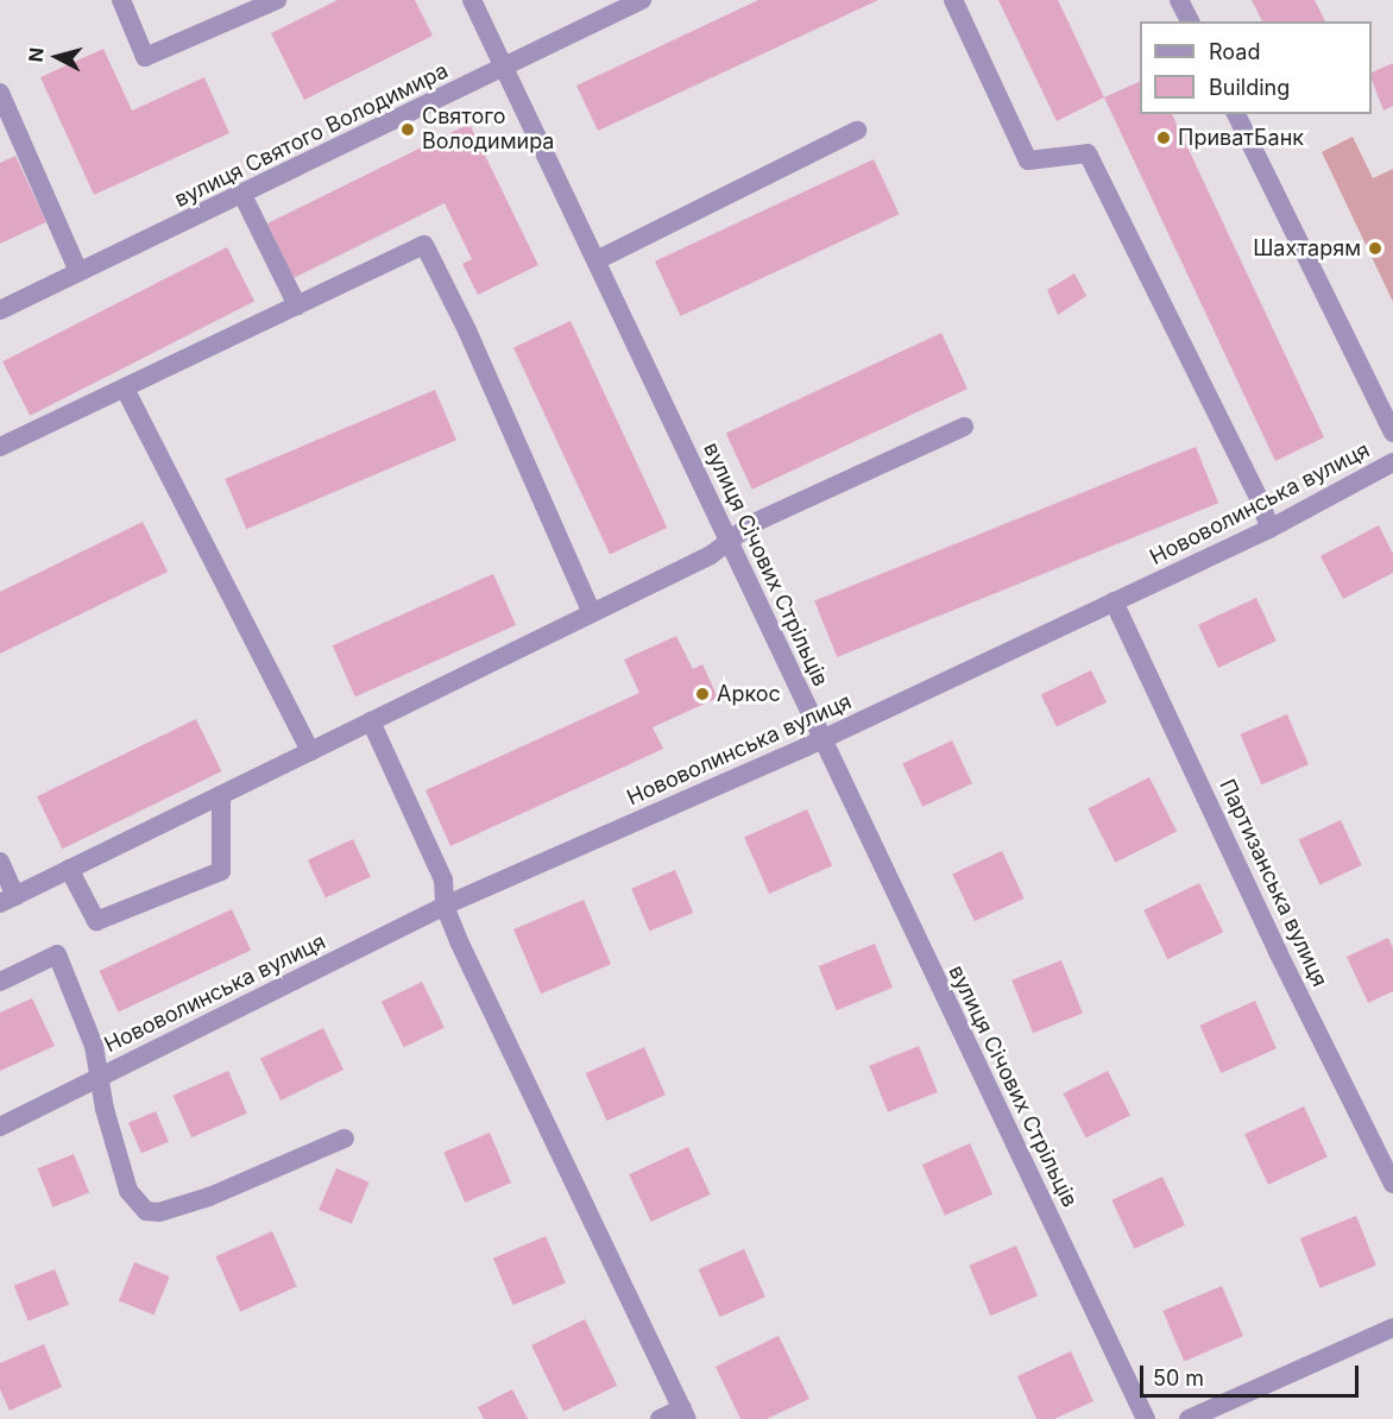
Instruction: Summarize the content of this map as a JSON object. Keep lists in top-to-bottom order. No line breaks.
{"streets":{"street":["вулиця Святого Володимира","Нововолинська вулиця","вулиця Січових Стрільців","Партизанська вулиця"]},"crossings":[["вулиця Святого Володимира","вулиця Січових Стрільців"],["Нововолинська вулиця","вулиця Січових Стрільців"],["Нововолинська вулиця","Партизанська вулиця"]],"places":["Святого Володимира","ПриватБанк","Шахтарям","Аркос"],"legend":["Road","Building"],"scale_bar":"50 m","north":"left"}
